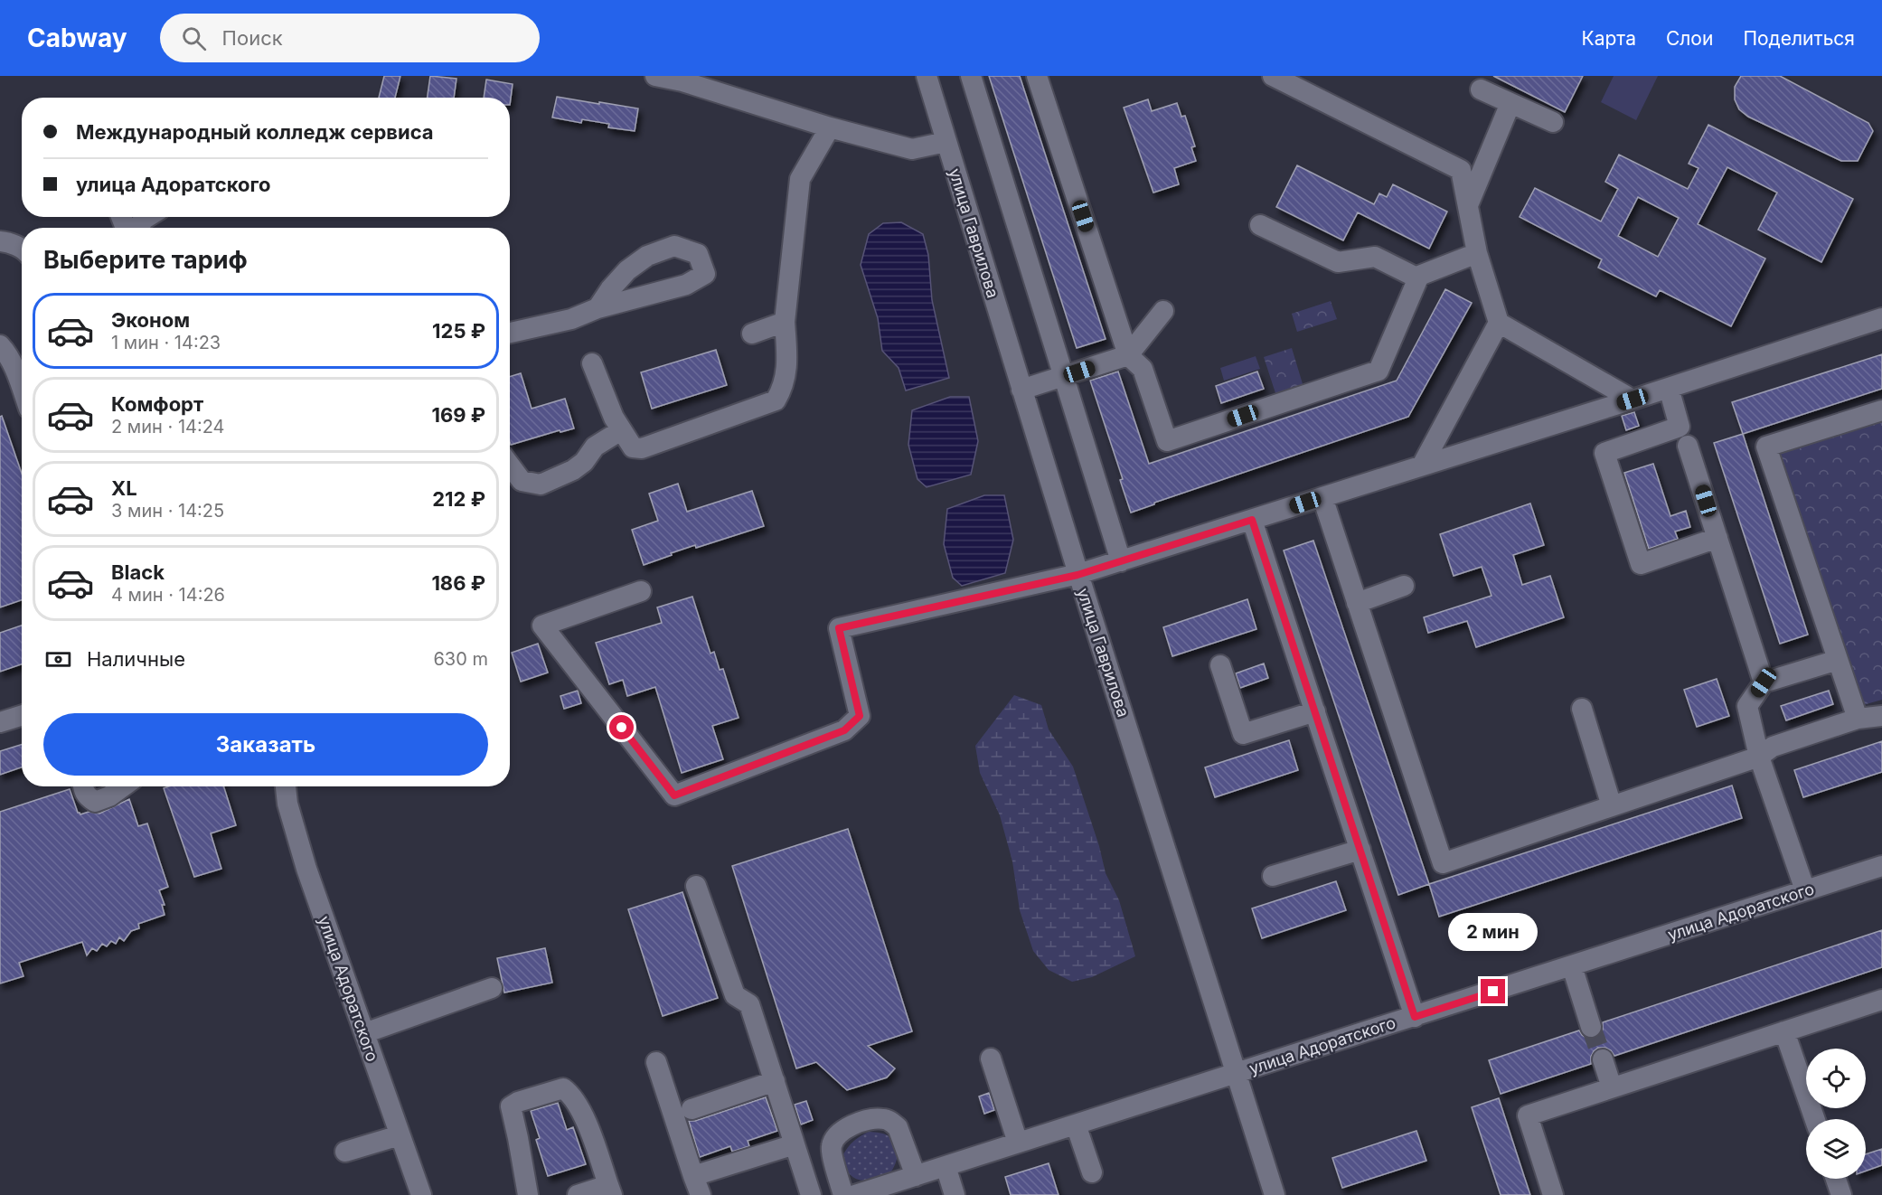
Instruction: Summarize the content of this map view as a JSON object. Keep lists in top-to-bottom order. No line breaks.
{"streets":{"street":["улица Гаврилова","улица Адоратского"]},"crossings":[["улица Гаврилова","улица Адоратского"]],"page":{"header":"Cabway","search":"Поиск","nav":["Карта","Слои","Поделиться"],"banner":["Международный колледж сервиса","улица Адоратского"],"heading":"Выберите тариф","list":[{"name":"Эконом","note":"1 мин · 14:23","value":"125 ₽"},{"name":"Комфорт","note":"2 мин · 14:24","value":"169 ₽"},{"name":"XL","note":"3 мин · 14:25","value":"212 ₽"},{"name":"Black","note":"4 мин · 14:26","value":"186 ₽"}],"pay":["Наличные","630 m"],"buttons":"Заказать","bubble":"2 мин"}}
